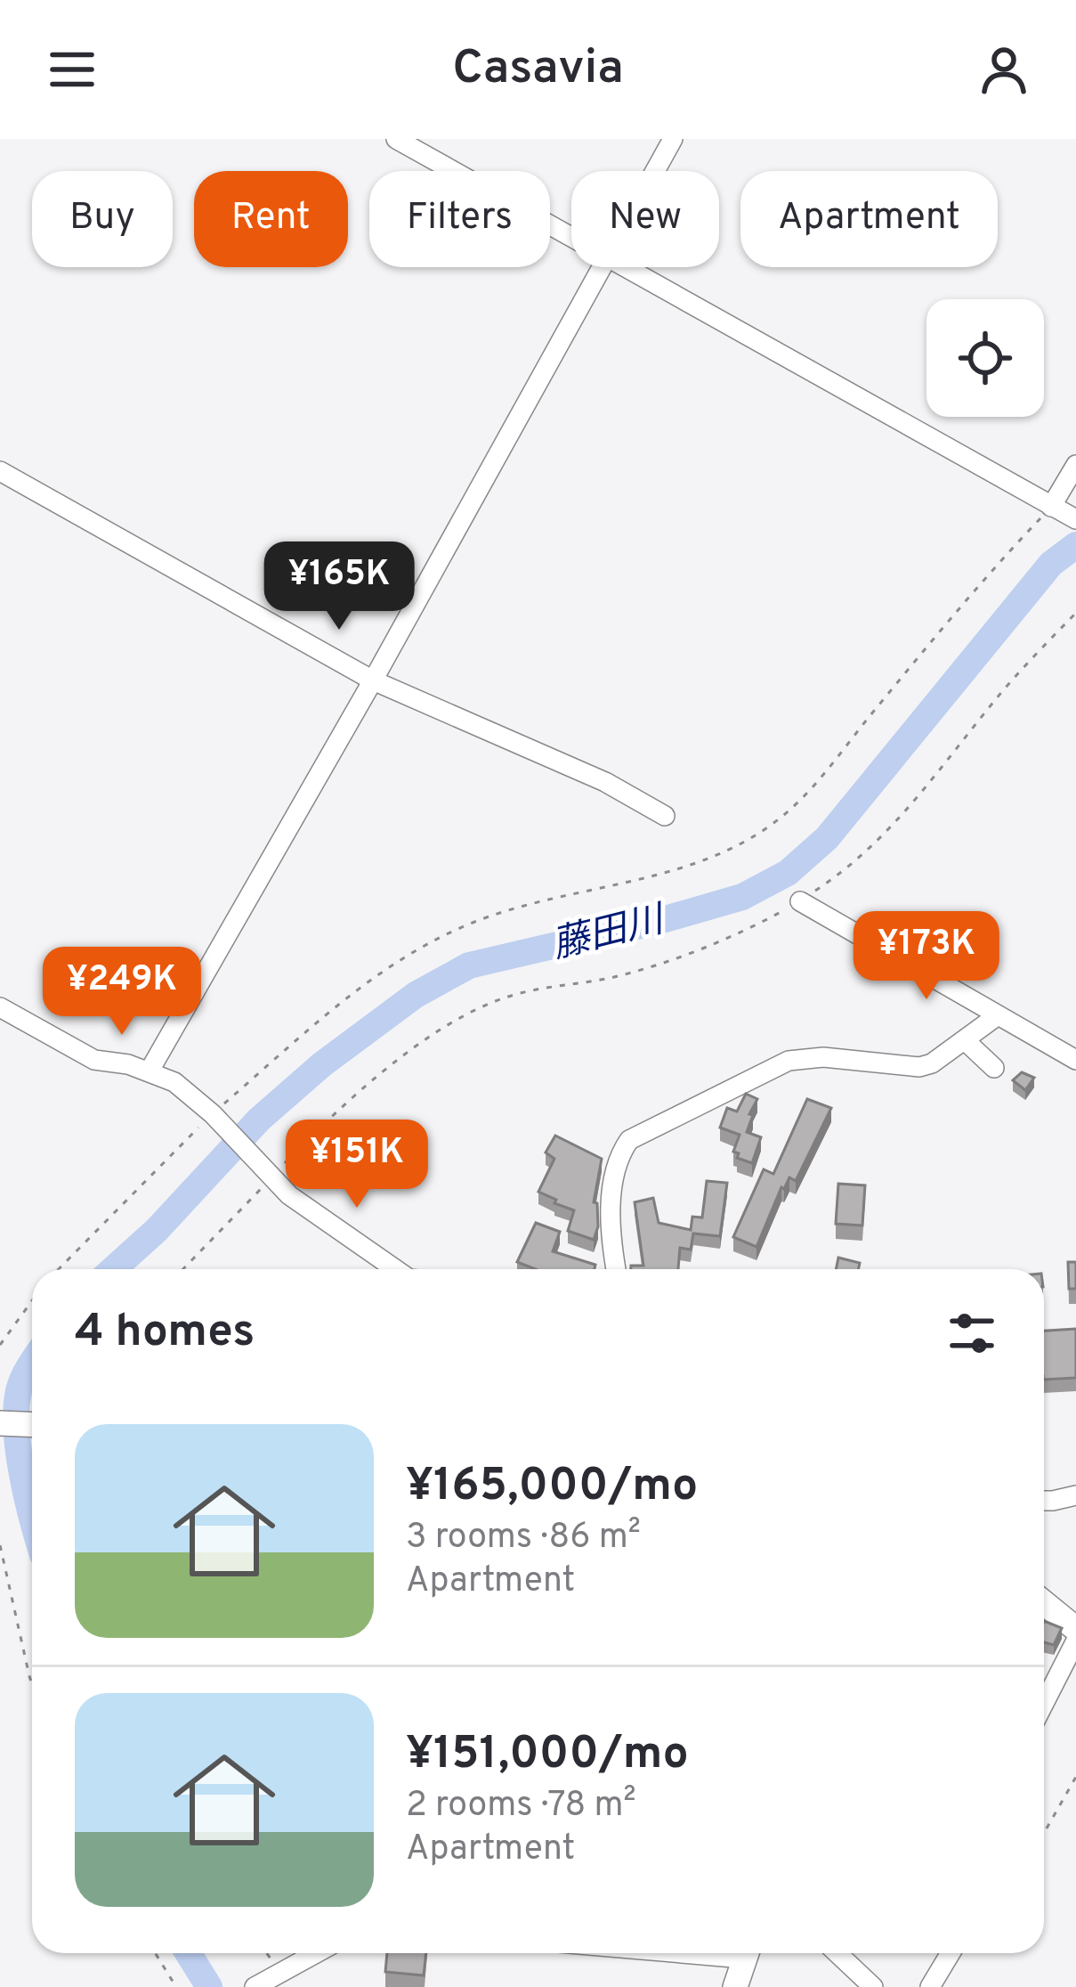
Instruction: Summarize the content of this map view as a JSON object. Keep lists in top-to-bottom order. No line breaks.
{"water":["藤田川"],"page":{"header":"Casavia","chip":["Buy","Rent","Filters","New","Apartment"],"price":["¥165K","¥173K","¥249K","¥151K"],"heading":"4 homes","list":[{"name":"¥165,000/mo","note":"3 rooms · 86 m² · Apartment"},{"name":"¥151,000/mo","note":"2 rooms · 78 m² · Apartment"}]}}
